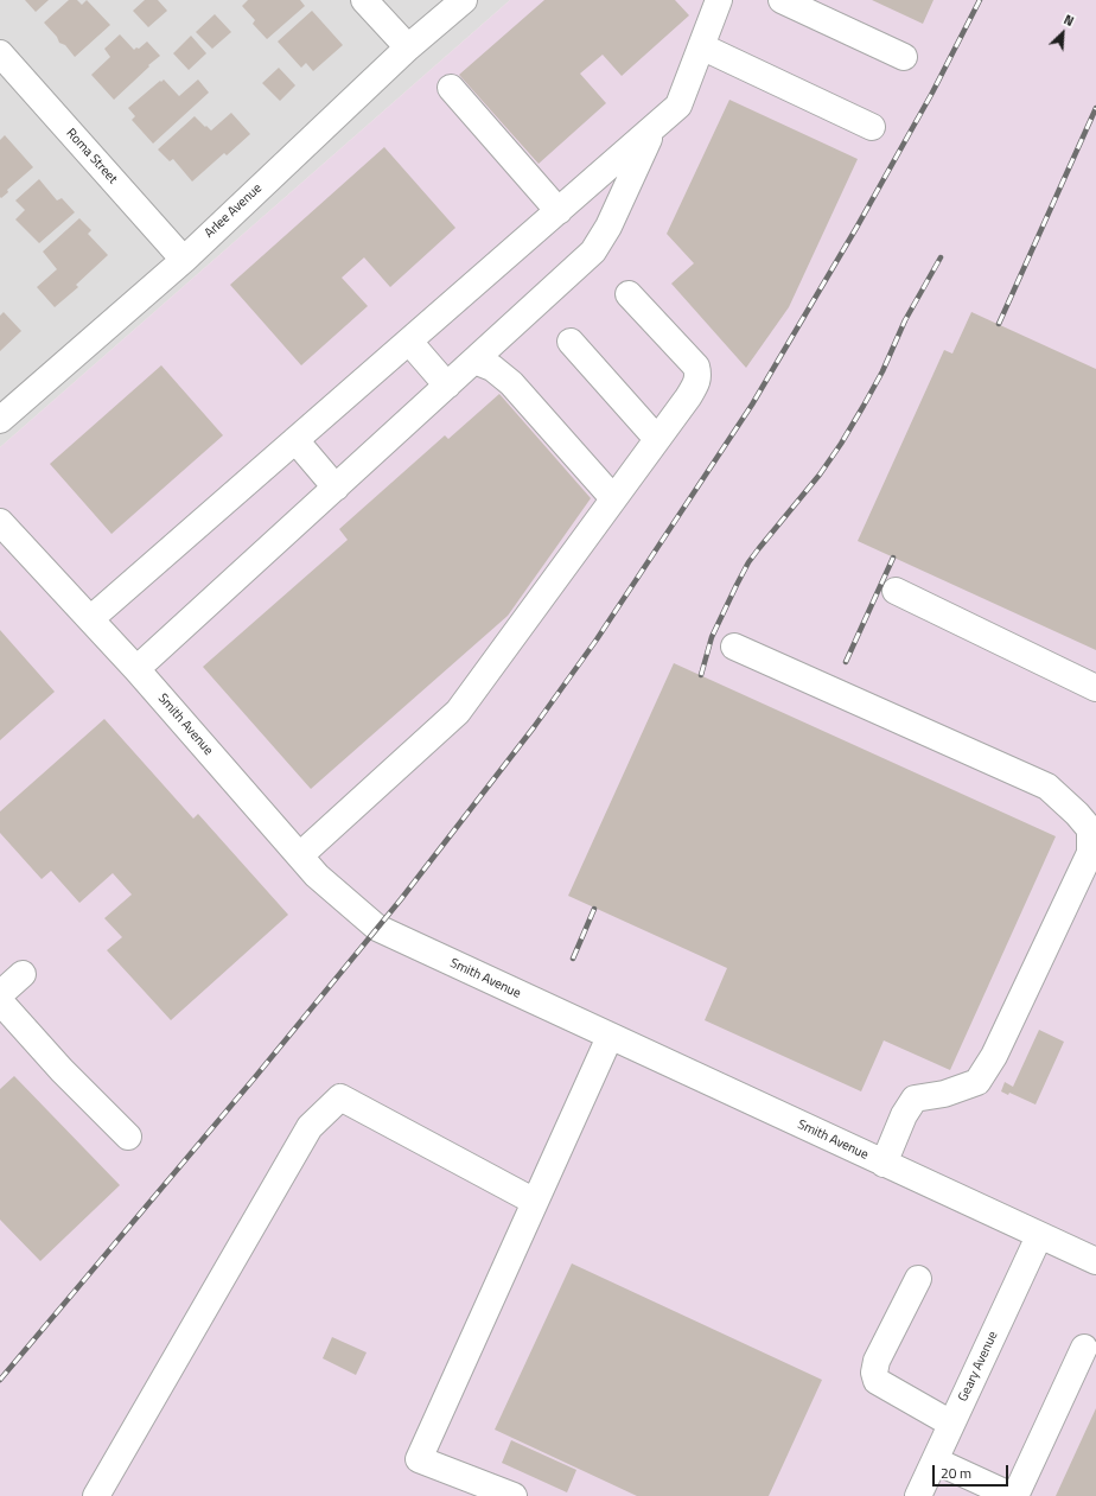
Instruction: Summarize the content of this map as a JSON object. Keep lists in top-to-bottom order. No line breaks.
{"streets":{"street":["Roma Street","Arlee Avenue","Smith Avenue","Geary Avenue"]},"crossings":[["Roma Street","Arlee Avenue"],["Smith Avenue","Geary Avenue"]],"scale_bar":"20 m","north":"top right"}
